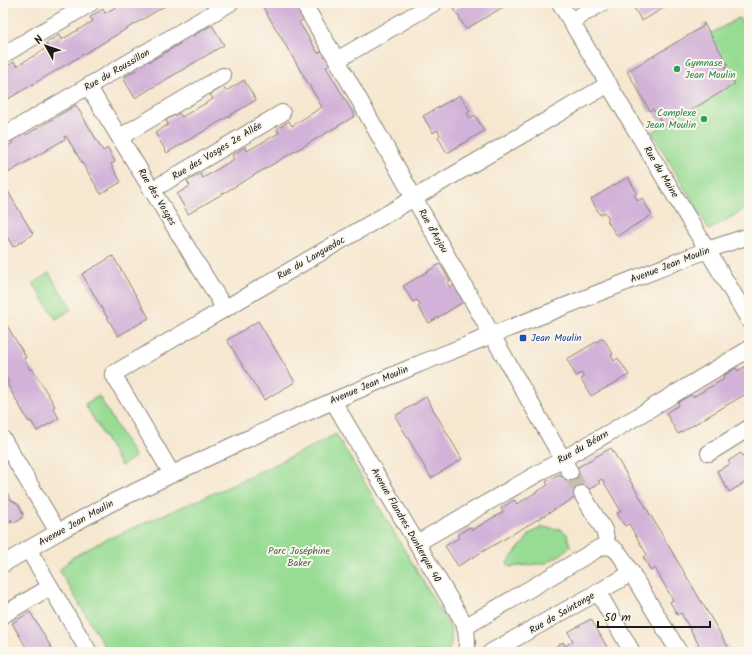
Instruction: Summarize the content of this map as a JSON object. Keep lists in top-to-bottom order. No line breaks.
{"streets":{"street":["Rue du Roussillon","Rue des Vosges 2e Allée","Rue du Maine","Rue des Vosges","Rue d'Anjou","Rue du Languedoc","Avenue Jean Moulin","Rue du Béarn","Avenue Flandres Dunkerque 40","Rue de Saintonge"]},"crossings":[["Rue du Roussillon","Rue des Vosges"],["Rue des Vosges 2e Allée","Rue des Vosges"],["Rue du Maine","Rue du Languedoc"],["Rue du Maine","Avenue Jean Moulin"],["Rue des Vosges","Rue du Languedoc"],["Rue d'Anjou","Rue du Languedoc"],["Rue d'Anjou","Avenue Jean Moulin"],["Rue d'Anjou","Rue du Béarn"],["Rue du Languedoc","Avenue Jean Moulin"],["Avenue Jean Moulin","Avenue Flandres Dunkerque 40"],["Rue du Béarn","Avenue Flandres Dunkerque 40"]],"parks":["Parc Joséphine Baker"],"places":{"other":["Gymnase Jean Moulin","Complexe Jean Moulin"],"transit":["Jean Moulin"]},"scale_bar":"50 m","north":"top left"}
